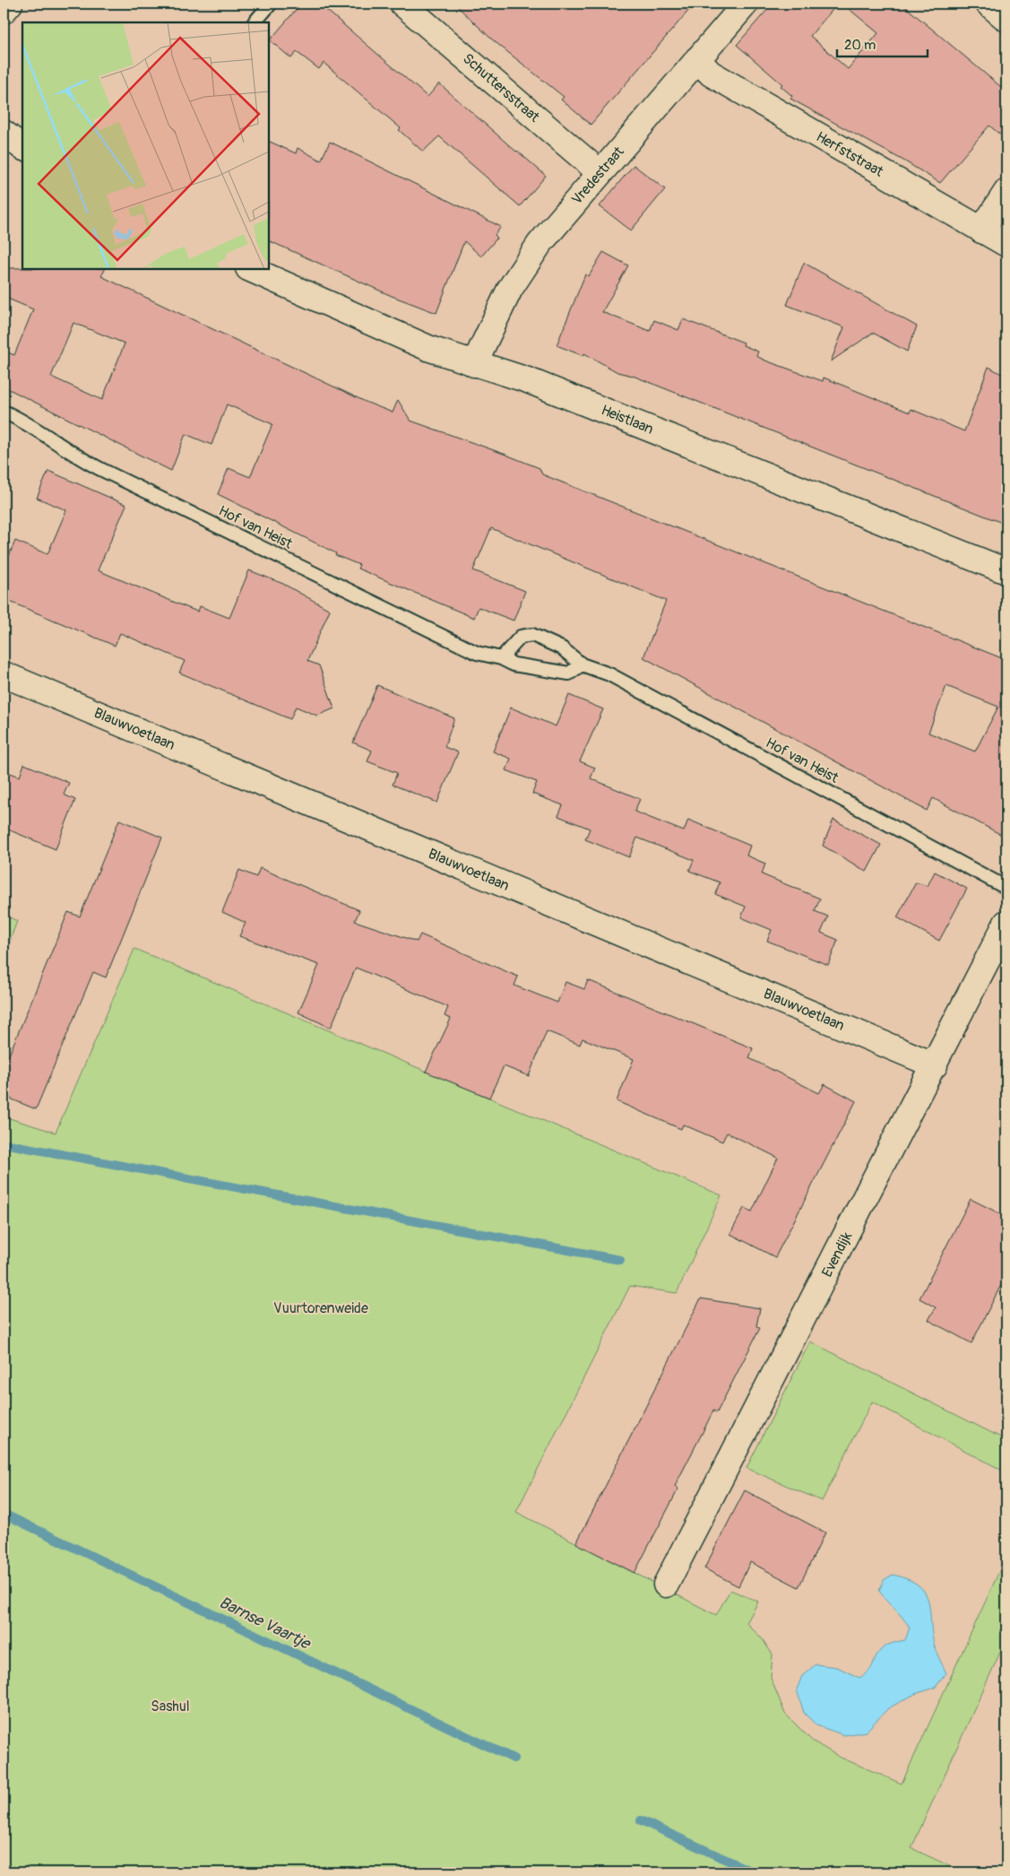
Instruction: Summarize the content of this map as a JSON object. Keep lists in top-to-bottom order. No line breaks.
{"streets":{"street":["Schuttersstraat","Herfststraat","Vredestraat","Heistlaan","Blauwvoetlaan","Evendijk"],"lane":["Hof van Heist"]},"crossings":[["Schuttersstraat","Vredestraat"],["Herfststraat","Vredestraat"],["Vredestraat","Heistlaan"],["Blauwvoetlaan","Evendijk"]],"water":["Barnse Vaartje"],"parks":["Vuurtorenweide","Sashul"],"scale_bar":"20 m"}
